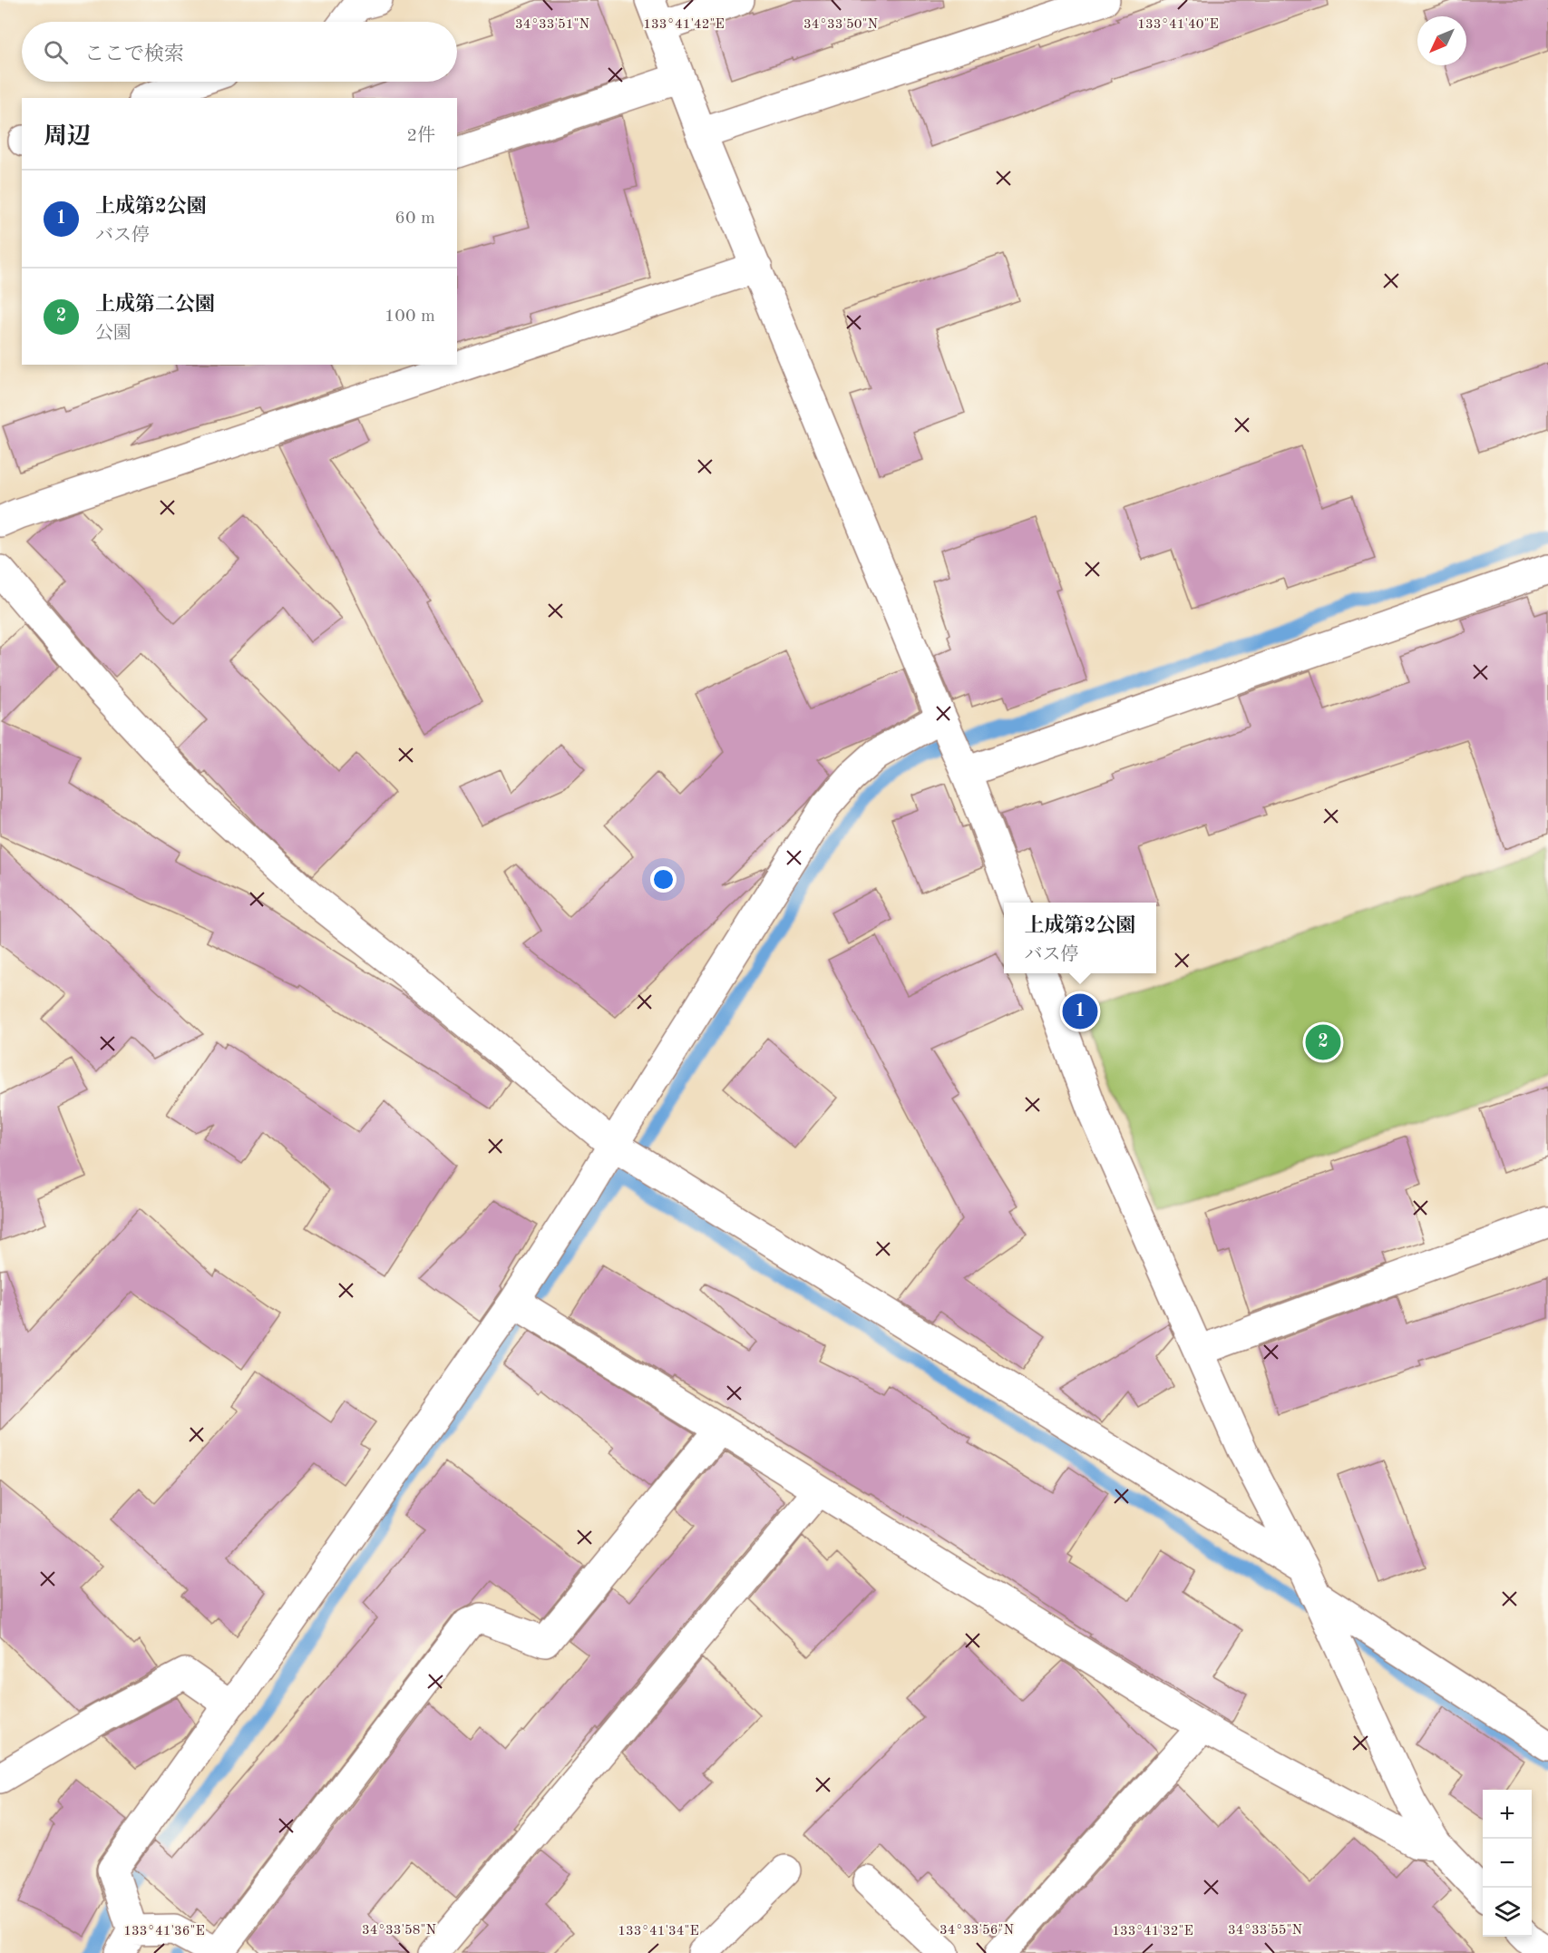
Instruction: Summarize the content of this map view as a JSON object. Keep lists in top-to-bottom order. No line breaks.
{"north":"bottom left","page":{"search":"ここで検索","heading":["周辺","2件"],"list":[{"mark":"1","name":"上成第2公園","note":"バス停","value":"60 m"},{"mark":"2","name":"上成第二公園","note":"公園","value":"100 m"}],"popup":["上成第2公園","バス停"],"pins":["1","2"],"map_buttons":["+","−"]},"coordinates":["133°41'42\"E","133°41'40\"E","34°33'51\"N","34°33'50\"N","34°33'58\"N","34°33'56\"N","34°33'55\"N","133°41'36\"E","133°41'34\"E","133°41'32\"E"]}
